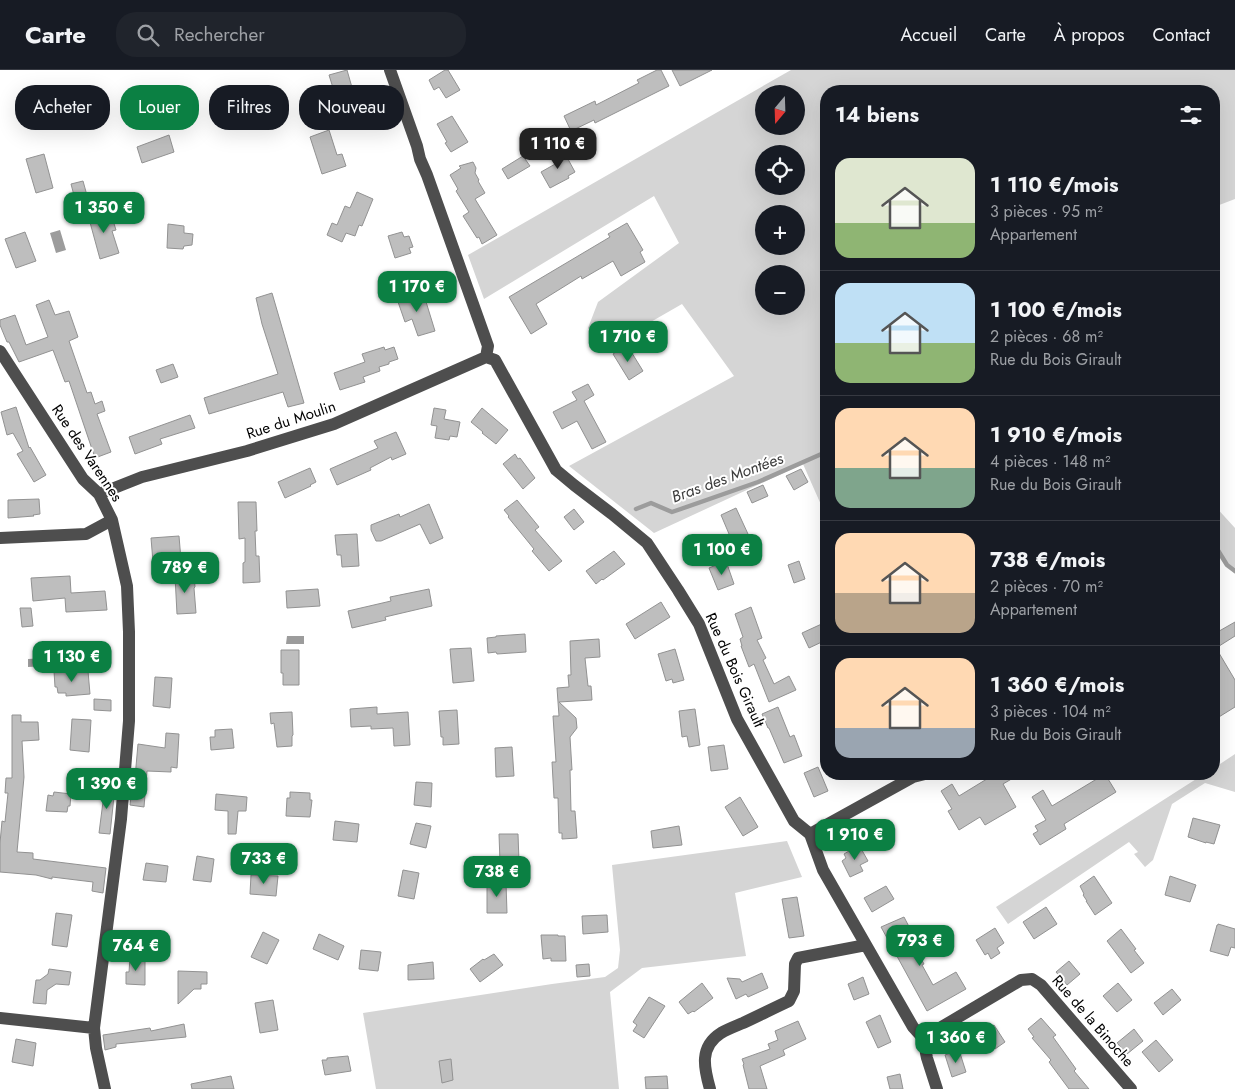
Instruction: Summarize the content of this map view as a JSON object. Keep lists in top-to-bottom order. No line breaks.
{"streets":{"street":["Rue du Moulin","Rue des Varennes","Rue du Bois Girault","Rue de la Binoche"]},"crossings":[["Rue du Moulin","Rue des Varennes"],["Rue du Moulin","Rue du Bois Girault"],["Rue du Bois Girault","Rue de la Binoche"]],"water":["Bras des Montées"],"north":"bottom","page":{"header":"Carte","search":"Rechercher","nav":["Accueil","Carte","À propos","Contact"],"map_buttons":["+","−"],"chip":["Acheter","Louer","Filtres","Nouveau"],"heading":"14 biens","price":["1 110 €","1 350 €","1 170 €","1 710 €","1 100 €","789 €","1 130 €","1 390 €","1 910 €","733 €","738 €","793 €","764 €","1 360 €"],"list":[{"name":"1 110 €/mois","note":"3 pièces · 95 m² · Appartement"},{"name":"1 100 €/mois","note":"2 pièces · 68 m² · Rue du Bois Girault"},{"name":"1 910 €/mois","note":"4 pièces · 148 m² · Rue du Bois Girault"},{"name":"738 €/mois","note":"2 pièces · 70 m² · Appartement"},{"name":"1 360 €/mois","note":"3 pièces · 104 m² · Rue du Bois Girault"}]}}
